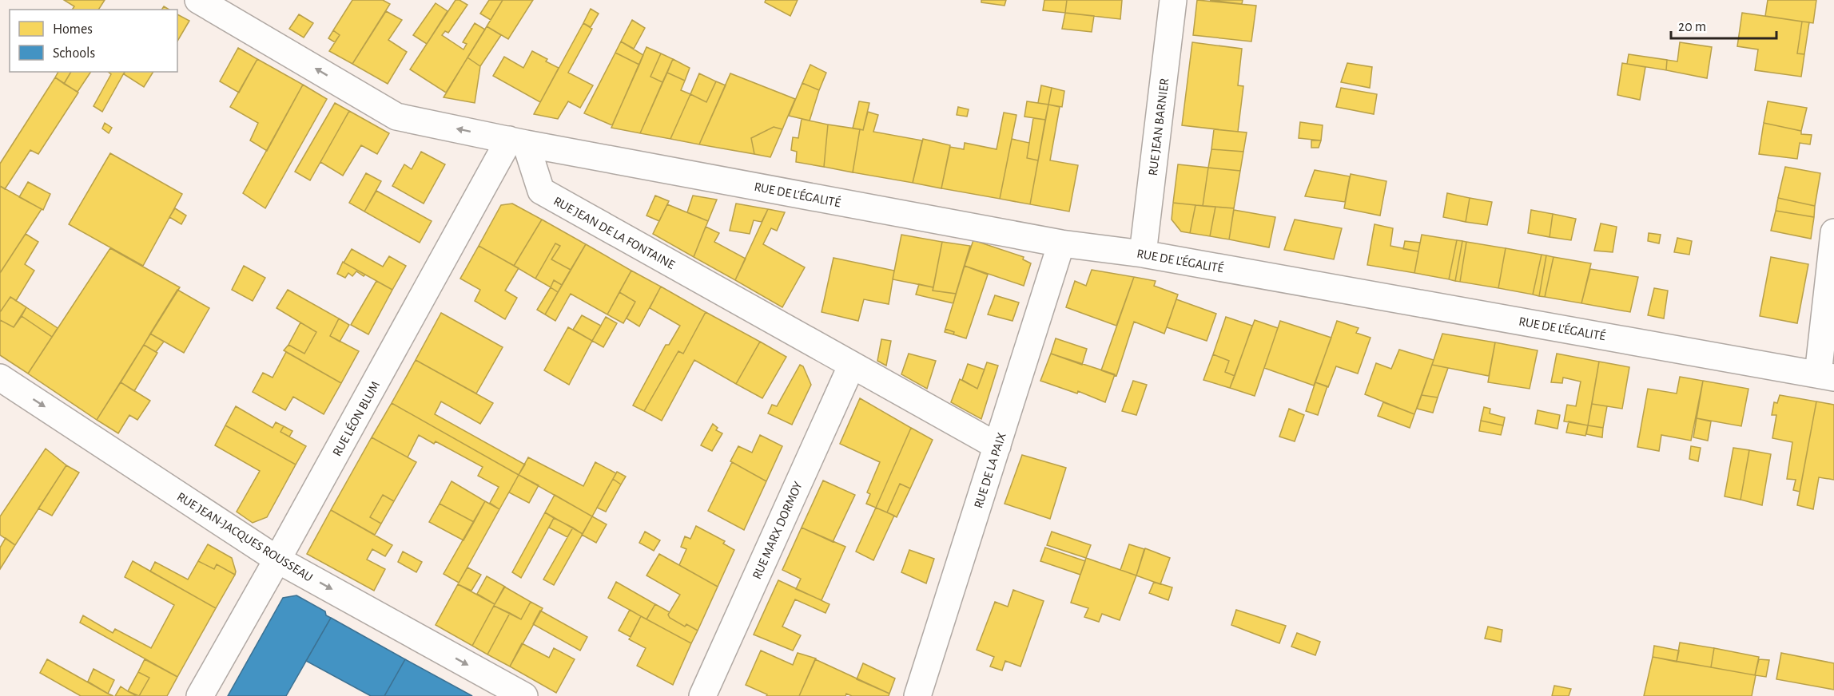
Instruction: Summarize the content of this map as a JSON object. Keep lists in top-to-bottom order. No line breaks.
{"streets":{"street":["RUE JEAN BARNIER","RUE DE L'ÉGALITÉ","RUE JEAN DE LA FONTAINE","RUE LÉON BLUM","RUE DE LA PAIX","RUE MARX DORMOY","RUE JEAN-JACQUES ROUSSEAU"]},"crossings":[["RUE JEAN BARNIER","RUE DE L'ÉGALITÉ"],["RUE DE L'ÉGALITÉ","RUE JEAN DE LA FONTAINE"],["RUE DE L'ÉGALITÉ","RUE LÉON BLUM"],["RUE DE L'ÉGALITÉ","RUE DE LA PAIX"],["RUE JEAN DE LA FONTAINE","RUE LÉON BLUM"],["RUE JEAN DE LA FONTAINE","RUE DE LA PAIX"],["RUE JEAN DE LA FONTAINE","RUE MARX DORMOY"],["RUE LÉON BLUM","RUE JEAN-JACQUES ROUSSEAU"]],"one_way":["RUE JEAN-JACQUES ROUSSEAU"],"legend":["Homes","Schools"],"scale_bar":"20 m"}
